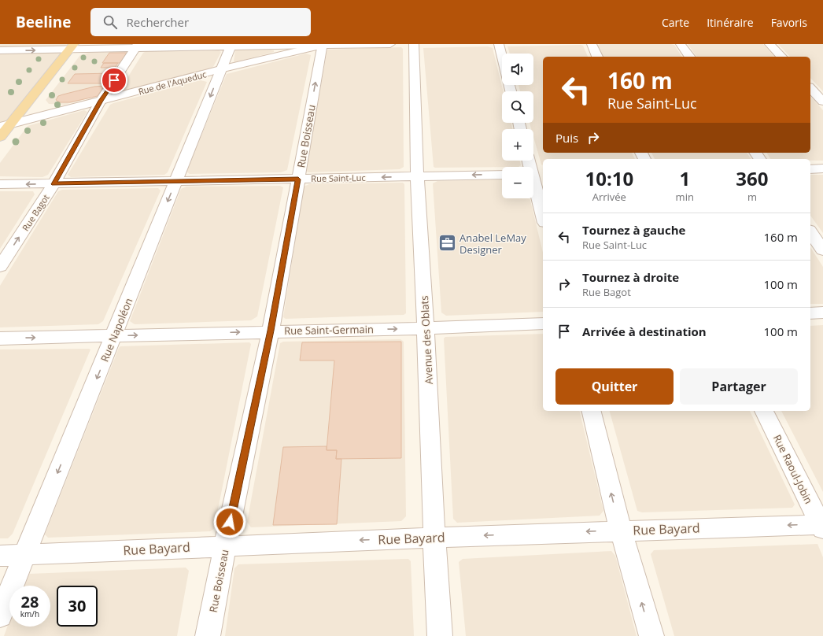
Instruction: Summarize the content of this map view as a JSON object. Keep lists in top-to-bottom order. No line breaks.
{"streets":{"street":["Rue de l'Aqueduc","Rue Boisseau","Rue Saint-Luc","Rue Bagot","Rue Napoléon","Rue Saint-Germain","Avenue des Oblats","Rue Raoul-Jobin","Rue Bayard"]},"crossings":[["Rue de l'Aqueduc","Rue Boisseau"],["Rue de l'Aqueduc","Rue Bagot"],["Rue de l'Aqueduc","Rue Napoléon"],["Rue Boisseau","Rue Saint-Luc"],["Rue Boisseau","Rue Saint-Germain"],["Rue Boisseau","Rue Bayard"],["Rue Saint-Luc","Rue Bagot"],["Rue Saint-Luc","Rue Napoléon"],["Rue Saint-Luc","Avenue des Oblats"],["Rue Napoléon","Rue Saint-Germain"],["Rue Napoléon","Rue Bayard"],["Rue Saint-Germain","Avenue des Oblats"],["Avenue des Oblats","Rue Bayard"],["Rue Raoul-Jobin","Rue Bayard"]],"one_way":["Rue Bagot","Rue Napoléon","Rue Saint-Germain","Rue Bayard"],"places":{"office":["Anabel LeMay Designer"]},"page":{"header":"Beeline","search":"Rechercher","nav":["Carte","Itinéraire","Favoris"],"map_buttons":["+","−"],"turn":["160 m","Rue Saint-Luc"],"then":"Puis","eta":["10:10","Arrivée","1","min","360","m"],"list":[{"name":"Tournez à gauche","note":"Rue Saint-Luc","value":"160 m"},{"name":"Tournez à droite","note":"Rue Bagot","value":"100 m"},{"name":"Arrivée à destination","value":"100 m"}],"buttons":["Quitter","Partager"],"speed":"28 km/h","limit":"30"}}
